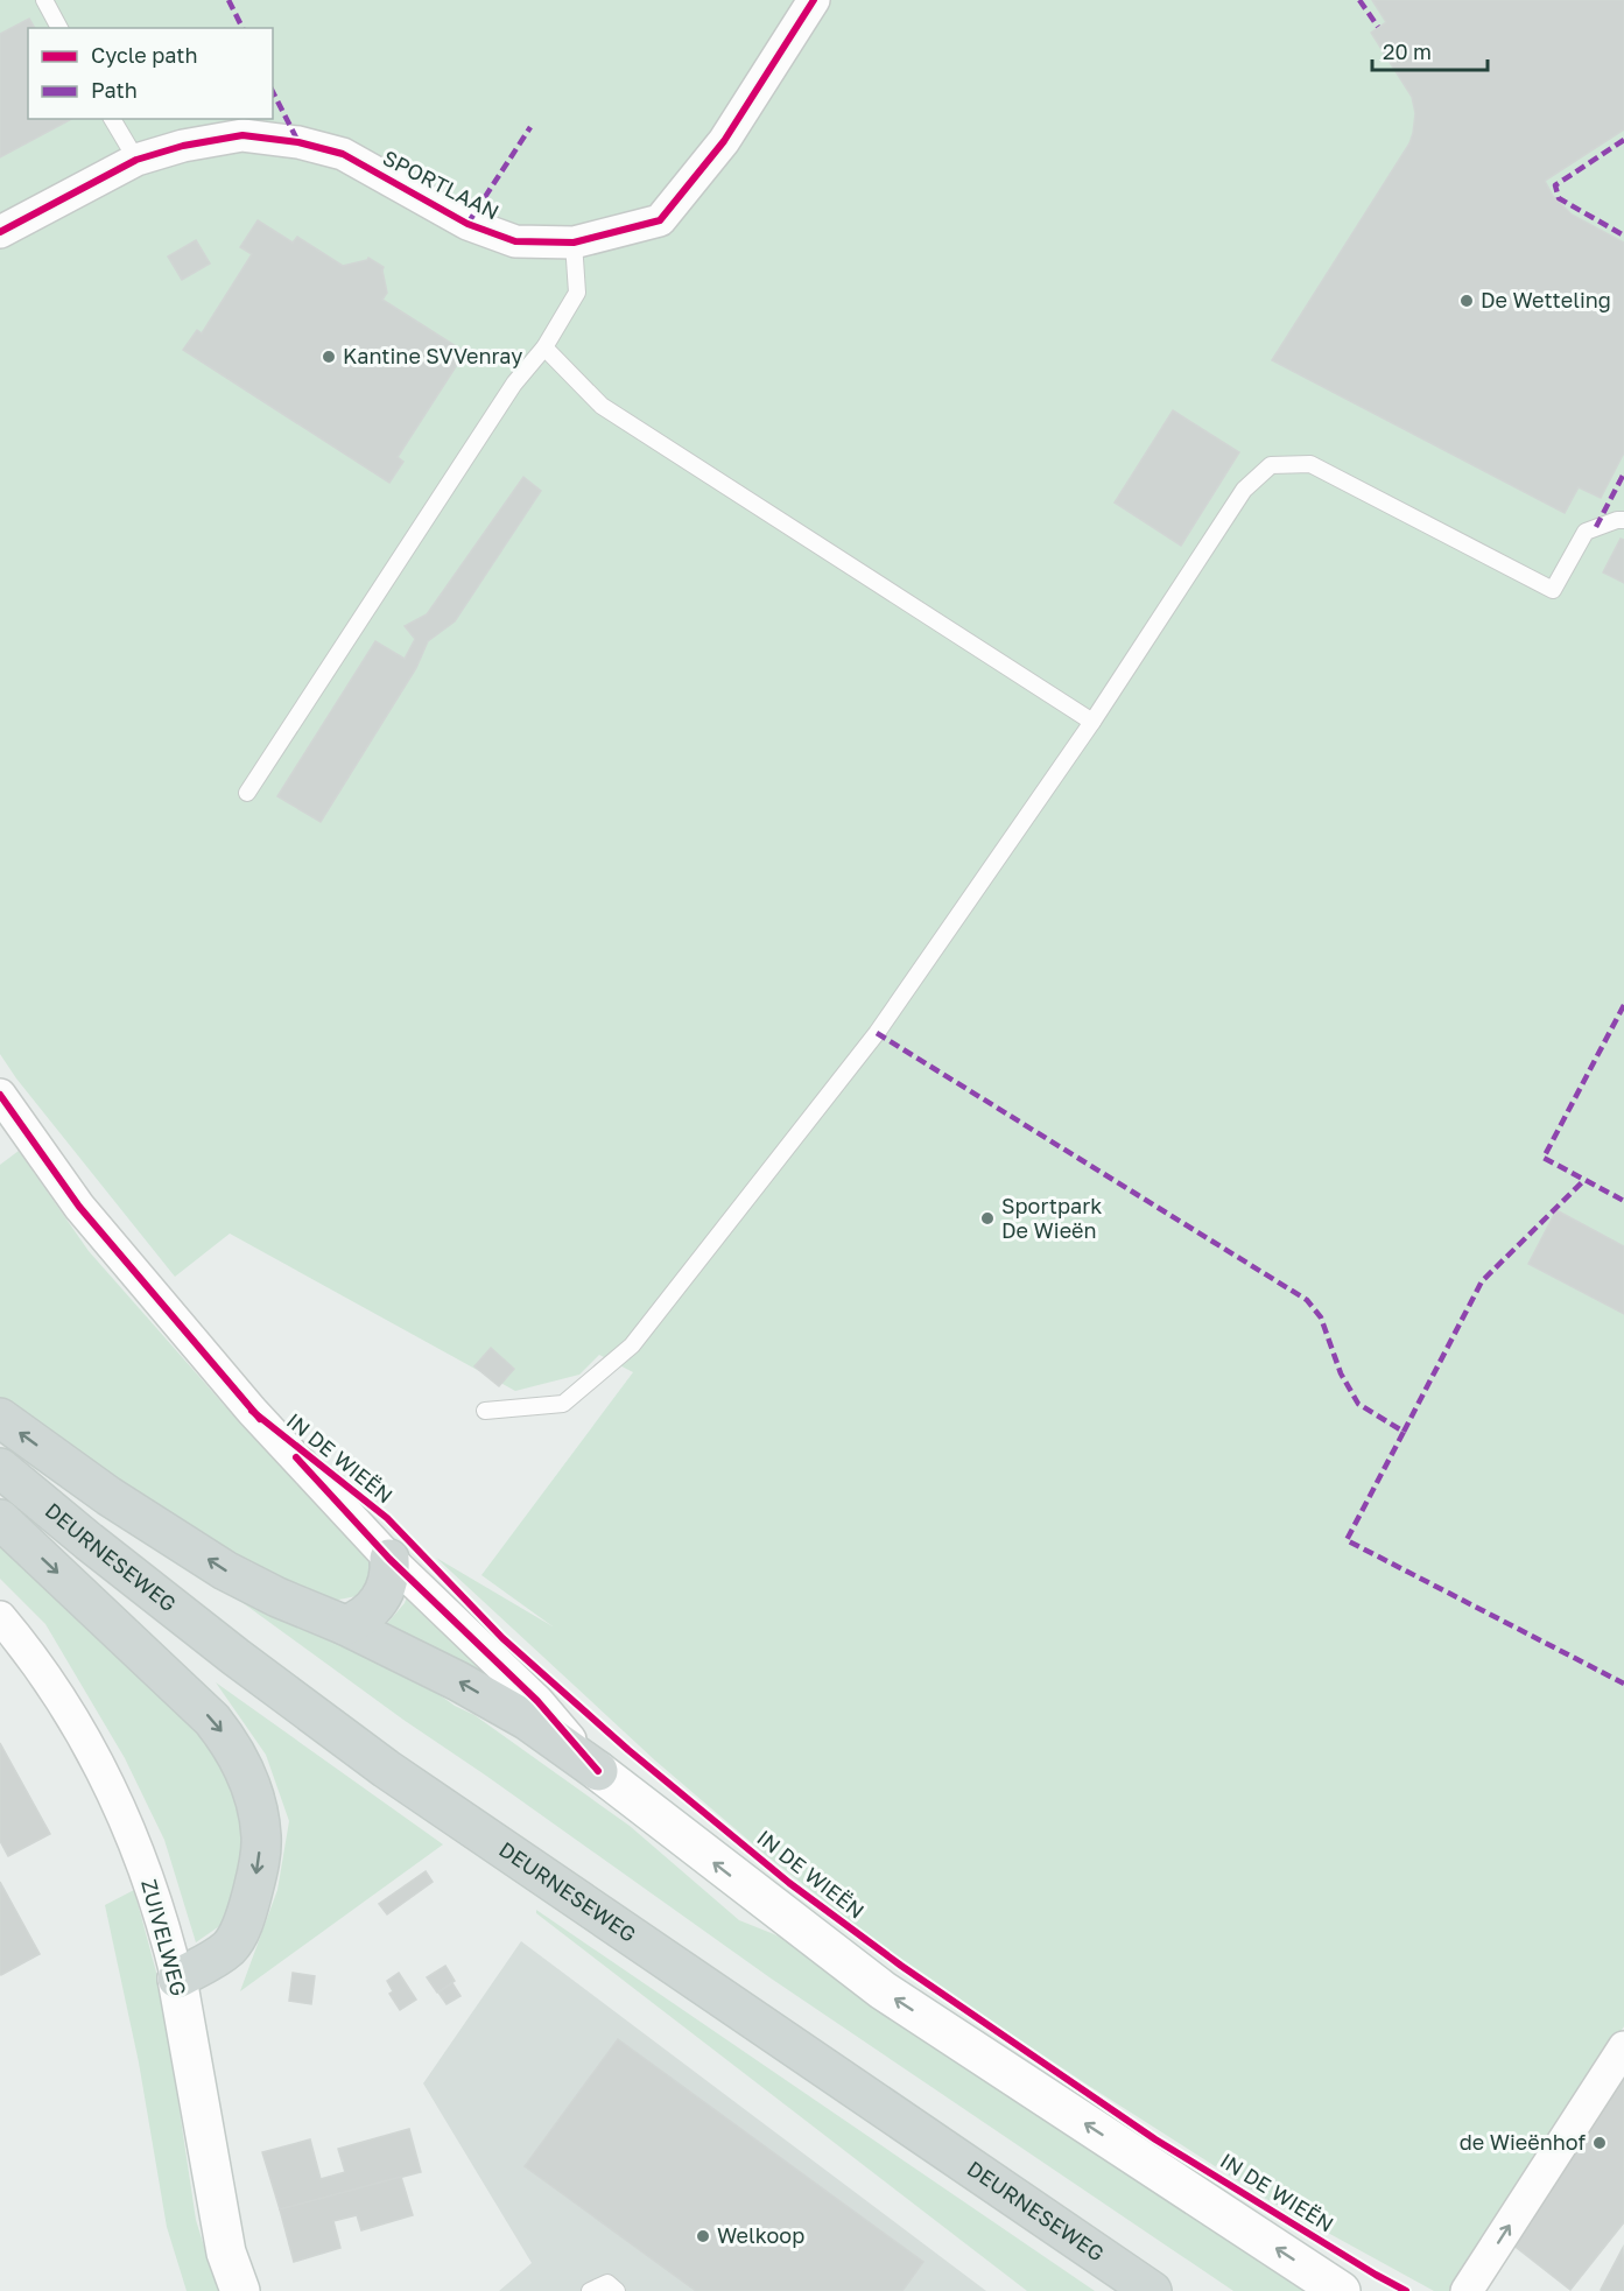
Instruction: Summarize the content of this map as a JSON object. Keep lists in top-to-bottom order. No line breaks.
{"streets":{"main road":["IN DE WIEËN","DEURNESEWEG","ZUIVELWEG"],"street":["SPORTLAAN"]},"one_way":["IN DE WIEËN"],"places":["De Wetteling","Kantine SVVenray","Sportpark De Wieën","de Wieënhof","Welkoop"],"legend":["Cycle path","Path"],"scale_bar":"20 m"}
